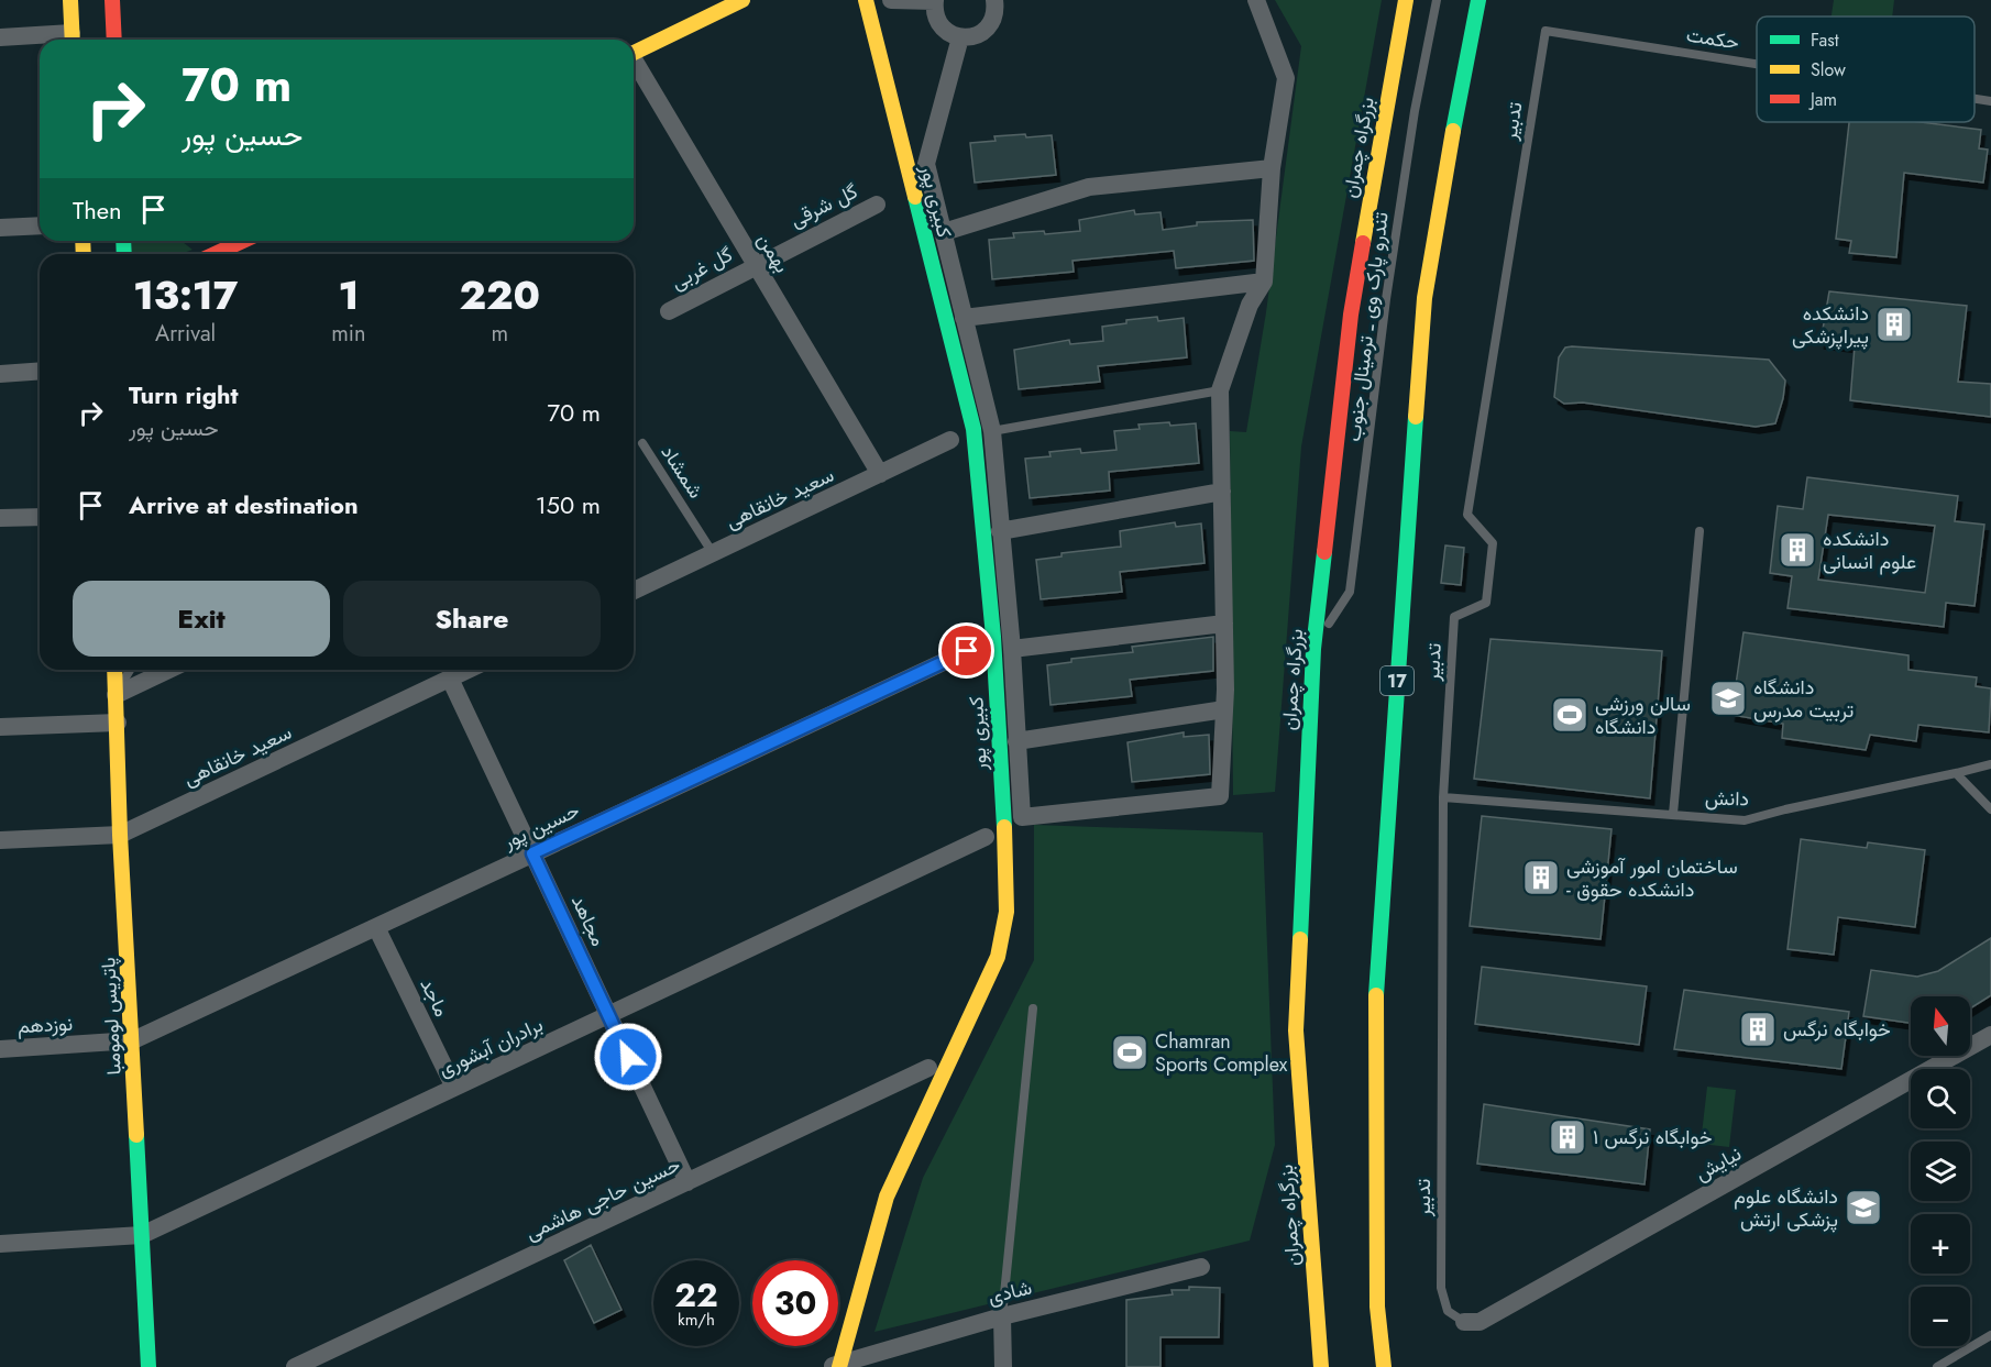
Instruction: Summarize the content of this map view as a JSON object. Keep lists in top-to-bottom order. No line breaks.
{"streets":{"main road":["بزرگراه چمران","کبیری پور","17","پاتریس لومومبا"],"street":["گل شرقی","بهمن","گل غربی","سعید خانقاهی","حسین پور","مجاهد","ماجد","نوزدهم","برادران آبشوری","نیایش","حسین حاجی هاشمی","شادی"],"lane":["حکمت","تدبیر","تندرو پارک وی ـ ترمینال جنوب","شمشاد","دانش"]},"crossings":[["حکمت","تدبیر"],["تدبیر","دانش"],["تدبیر","نیایش"],["بزرگراه چمران","تندرو پارک وی ـ ترمینال جنوب"],["کبیری پور","شادی"],["گل شرقی","بهمن"],["گل شرقی","گل غربی"],["بهمن","گل غربی"],["بهمن","سعید خانقاهی"],["شمشاد","سعید خانقاهی"],["سعید خانقاهی","مجاهد"],["سعید خانقاهی","پاتریس لومومبا"],["حسین پور","مجاهد"],["حسین پور","ماجد"],["حسین پور","پاتریس لومومبا"],["حسین پور","نوزدهم"],["مجاهد","برادران آبشوری"],["مجاهد","حسین حاجی هاشمی"],["ماجد","برادران آبشوری"],["پاتریس لومومبا","نوزدهم"],["پاتریس لومومبا","برادران آبشوری"]],"places":{"building":["دانشکده پیراپزشکی","دانشکده علوم انسانی","ساختمان امور آموزشی - دانشکده حقوق","خوابگاه نرگس","خوابگاه نرگس ۱"],"school or university":["دانشگاه تربیت مدرس","دانشگاه علوم پزشکی ارتش"],"sports":["سالن ورزشی دانشگاه","Chamran Sports Complex"]},"legend":["Fast","Slow","Jam"],"north":"top","page":{"turn":["70 m","حسین پور"],"then":"Then","eta":["13:17","Arrival","1","min","220","m"],"list":[{"name":"Turn right","note":"حسین پور","value":"70 m"},{"name":"Arrive at destination","value":"150 m"}],"buttons":["Exit","Share"],"map_buttons":["+","−"],"speed":"22 km/h","limit":"30"}}
